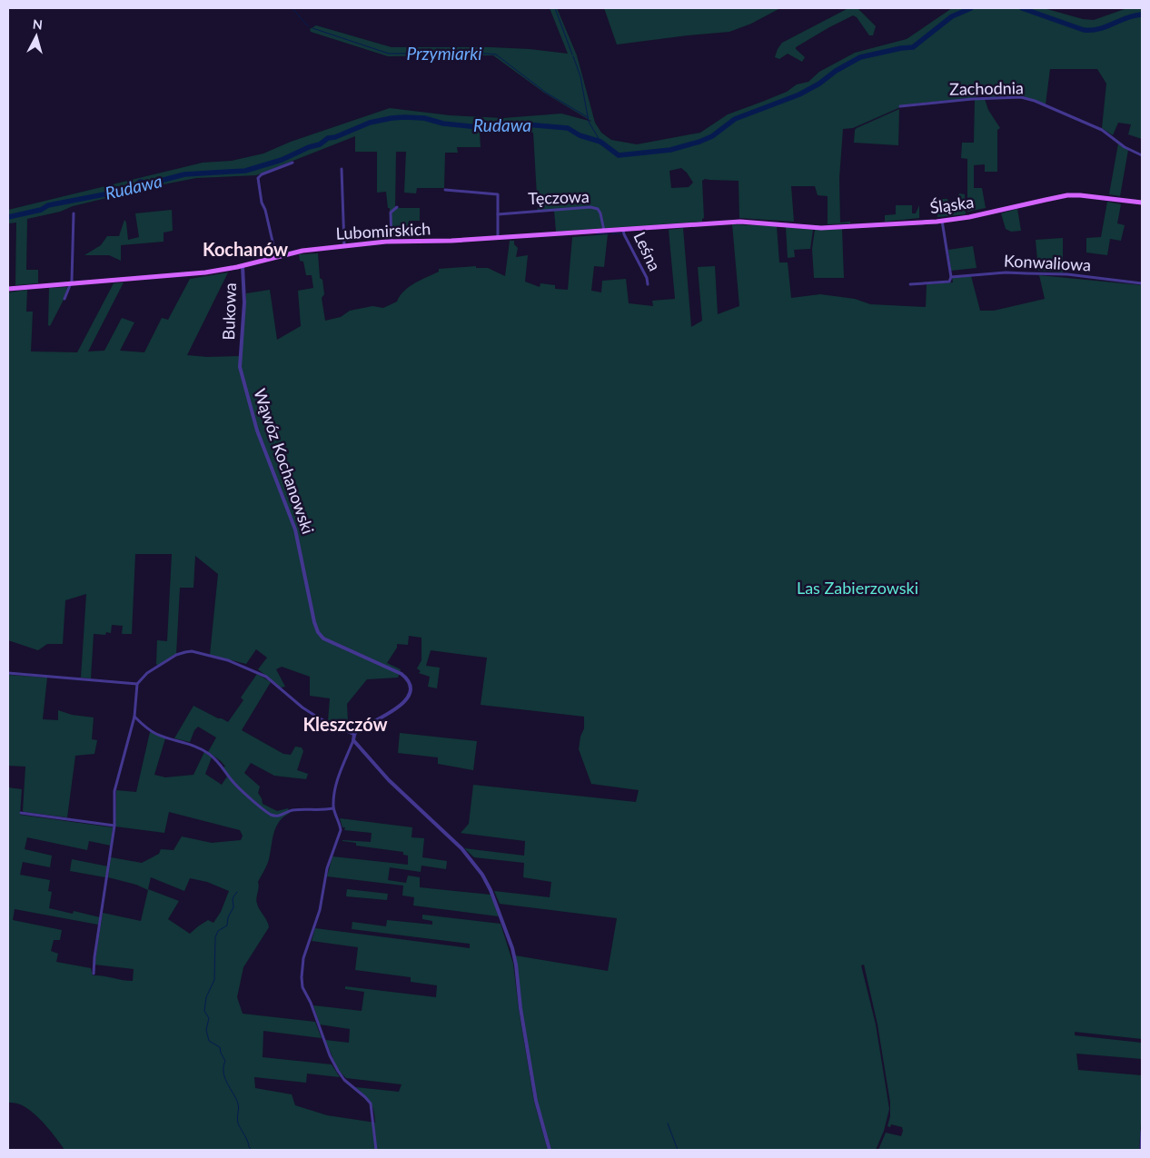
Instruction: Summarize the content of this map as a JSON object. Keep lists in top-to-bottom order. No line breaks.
{"streets":{"main road":["Śląska","Lubomirskich"],"street":["Zachodnia","Tęczowa","Leśna","Konwaliowa","Bukowa","Wąwóz Kochanowski"]},"crossings":[["Tęczowa","Lubomirskich"],["Śląska","Lubomirskich"],["Lubomirskich","Leśna"],["Lubomirskich","Bukowa"],["Bukowa","Wąwóz Kochanowski"]],"districts":["Kochanów","Kleszczów"],"water":["Przymiarki","Rudawa"],"parks":["Las Zabierzowski"],"north":"top"}
